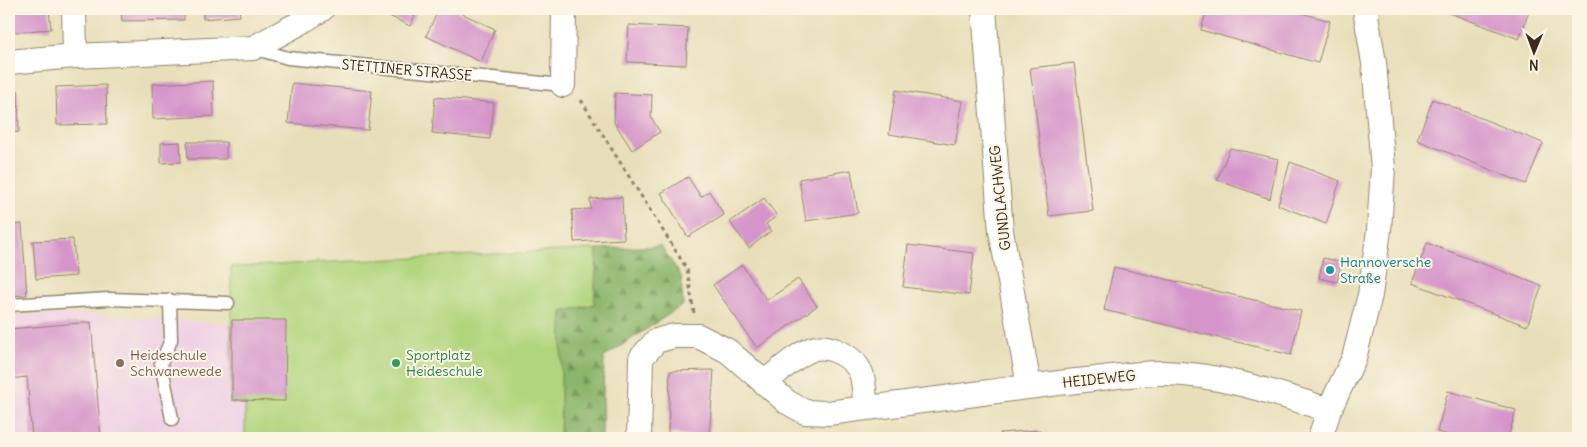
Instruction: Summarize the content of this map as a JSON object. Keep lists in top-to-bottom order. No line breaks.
{"streets":{"street":["STETTINER STRASSE","GUNDLACHWEG","HEIDEWEG"]},"crossings":[["GUNDLACHWEG","HEIDEWEG"]],"places":["Hannoversche Straße","Heideschule Schwanewede","Sportplatz Heideschule"],"north":"bottom"}
